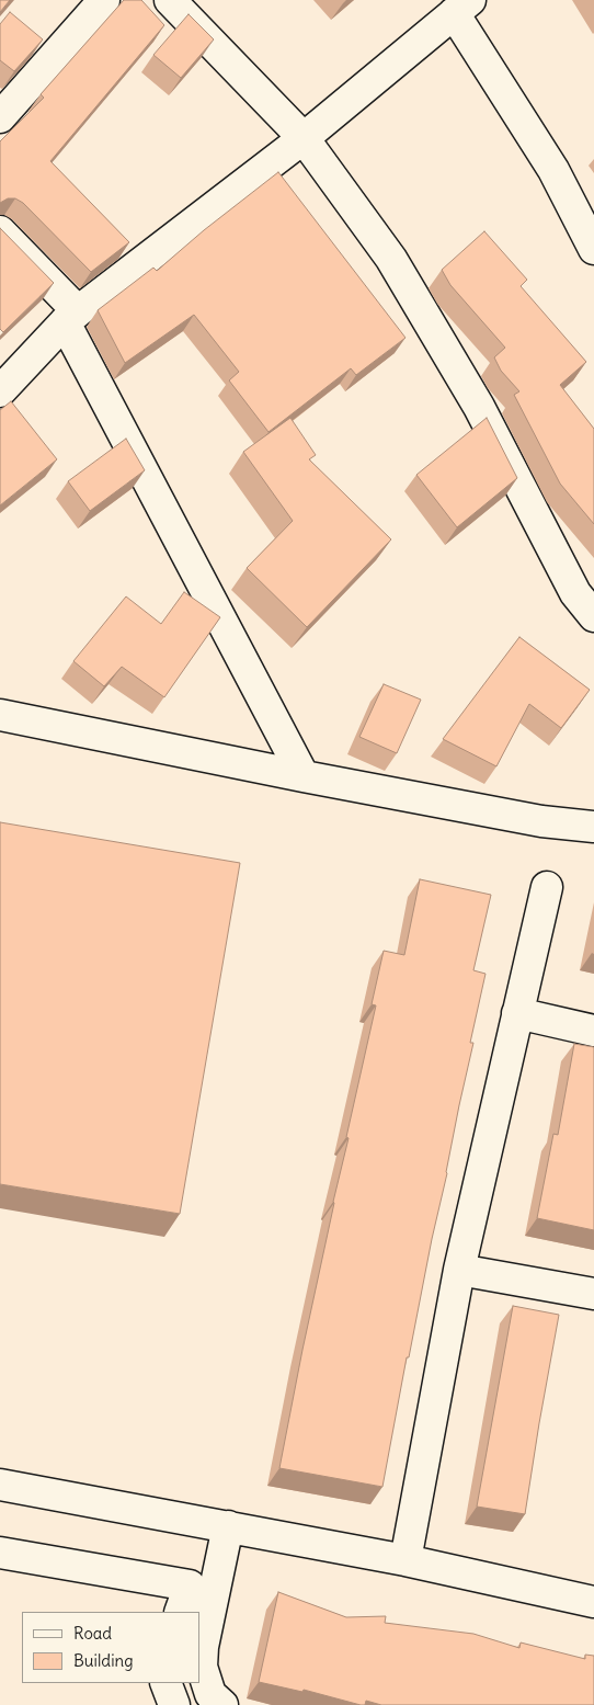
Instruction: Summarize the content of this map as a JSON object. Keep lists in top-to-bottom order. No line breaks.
{"legend":["Road","Building"]}
